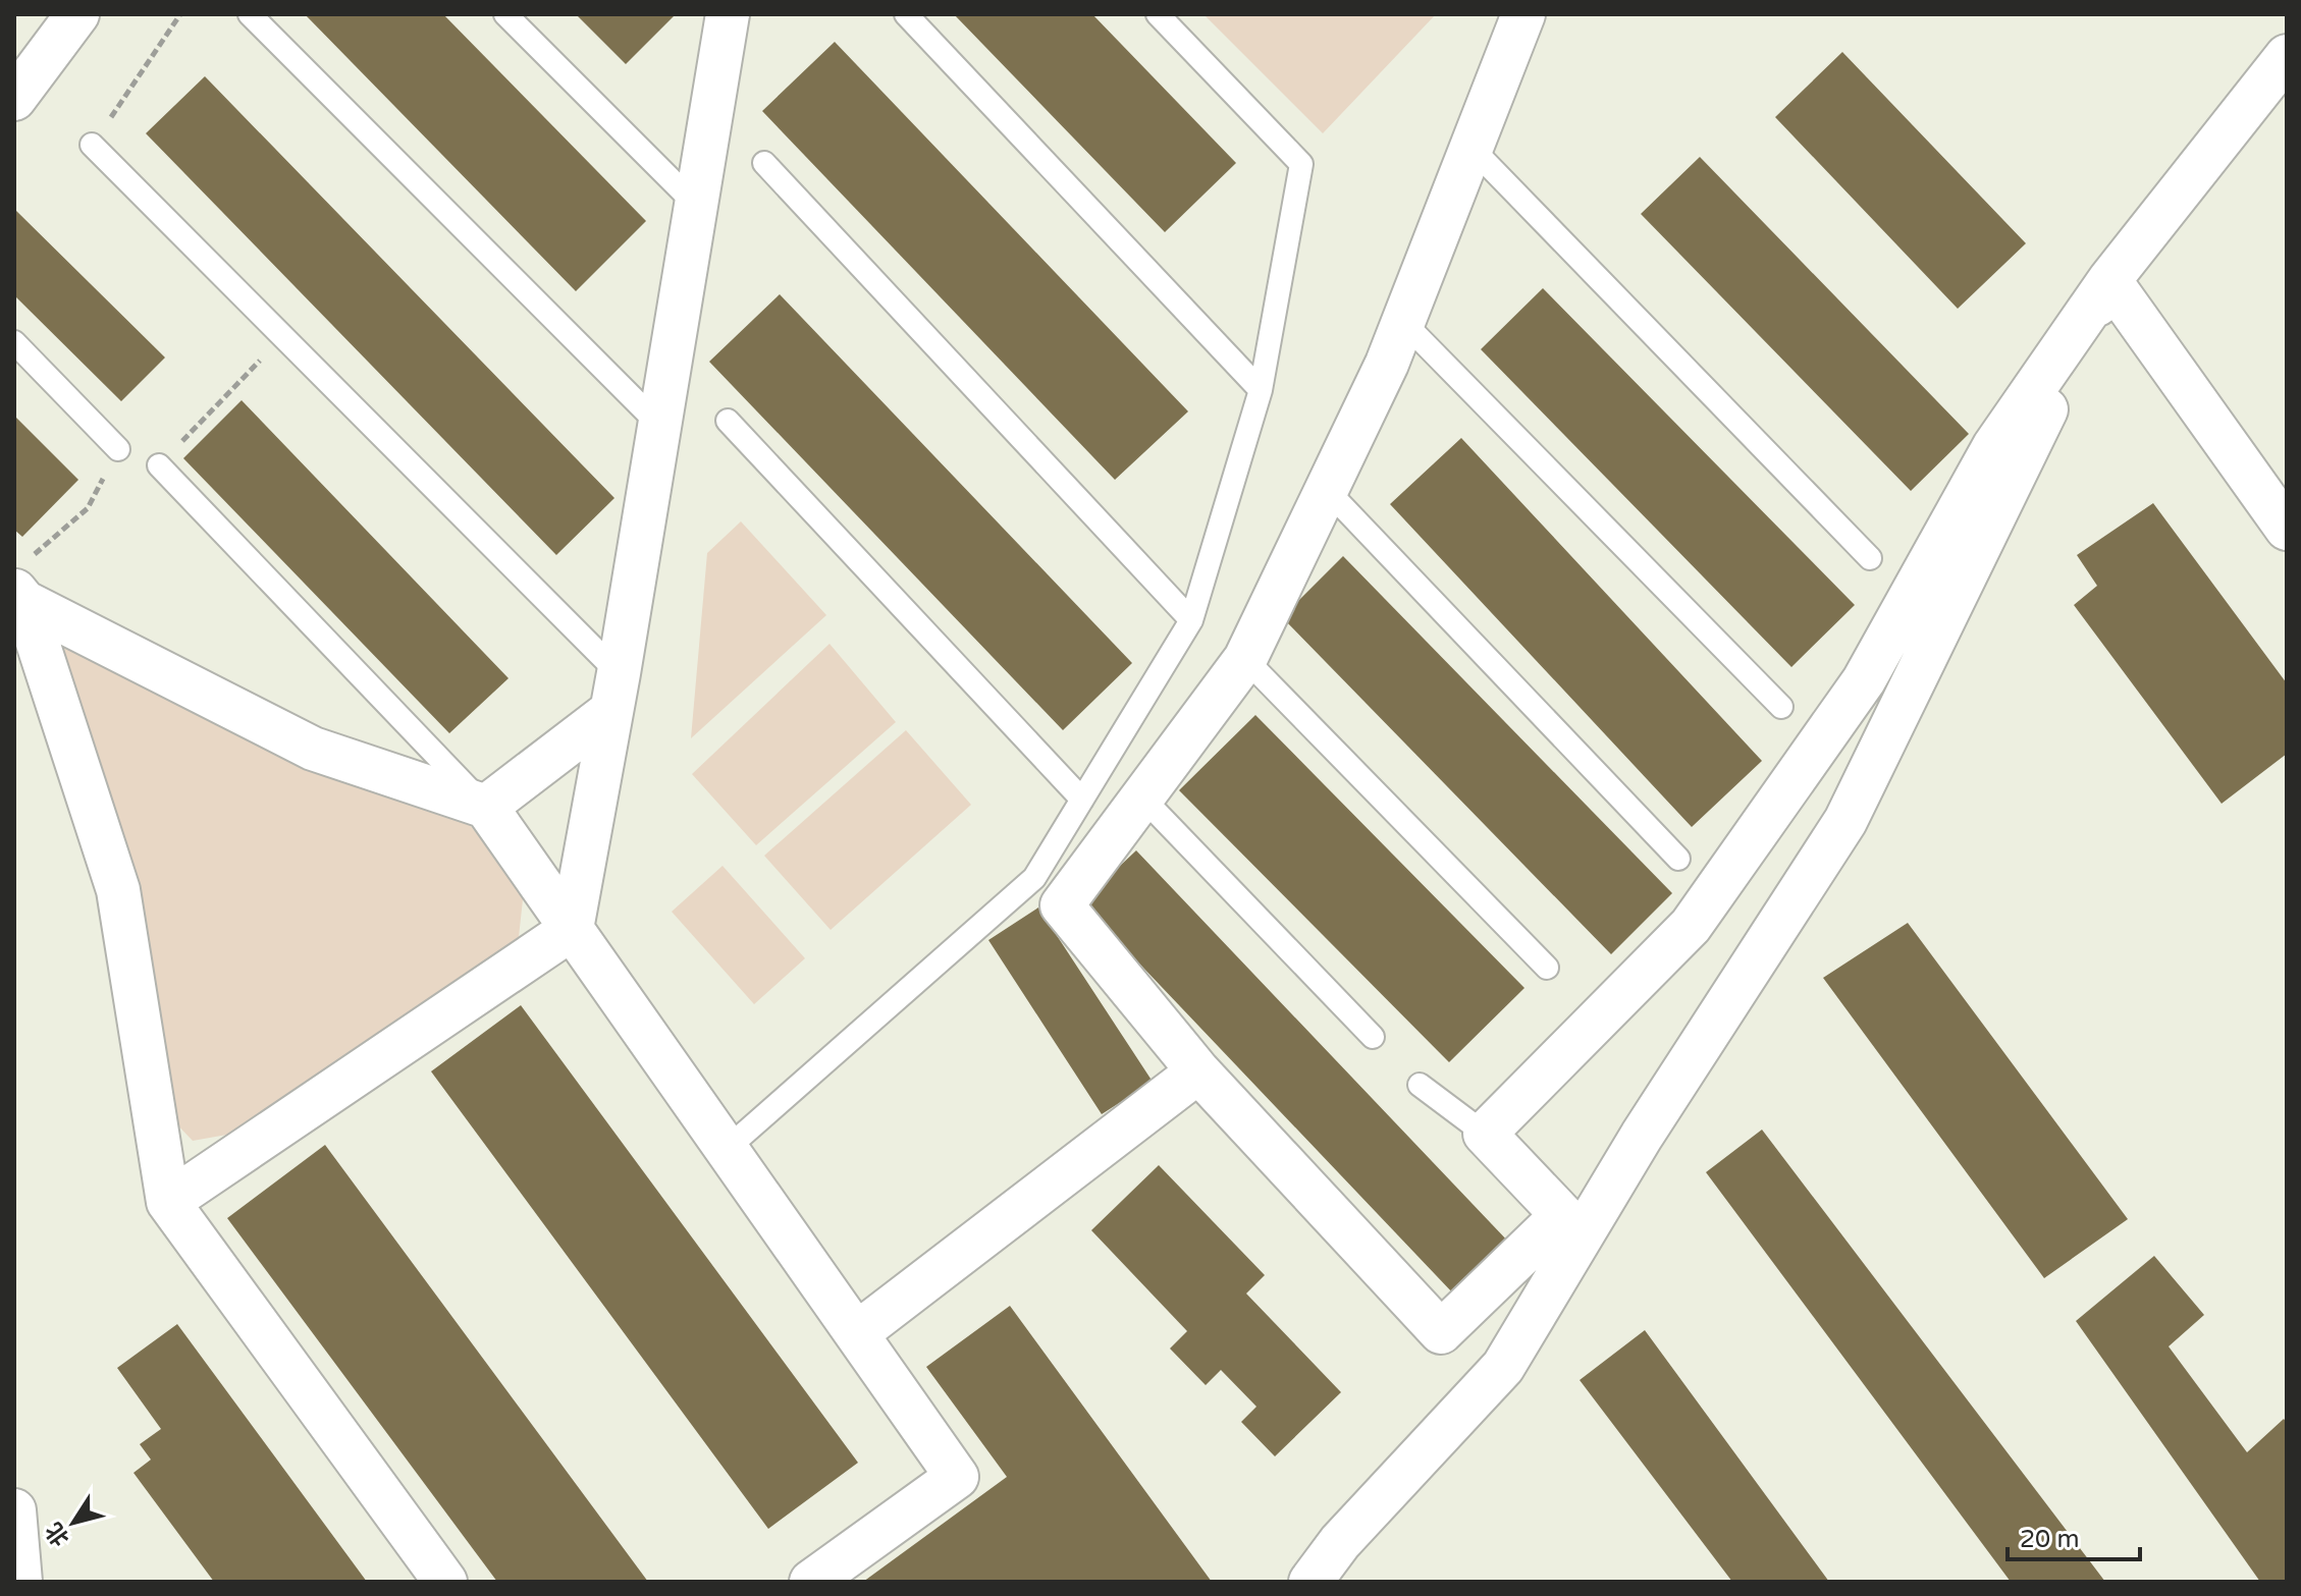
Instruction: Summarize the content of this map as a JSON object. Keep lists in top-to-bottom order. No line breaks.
{"scale_bar":"20 m","north":"bottom left"}
